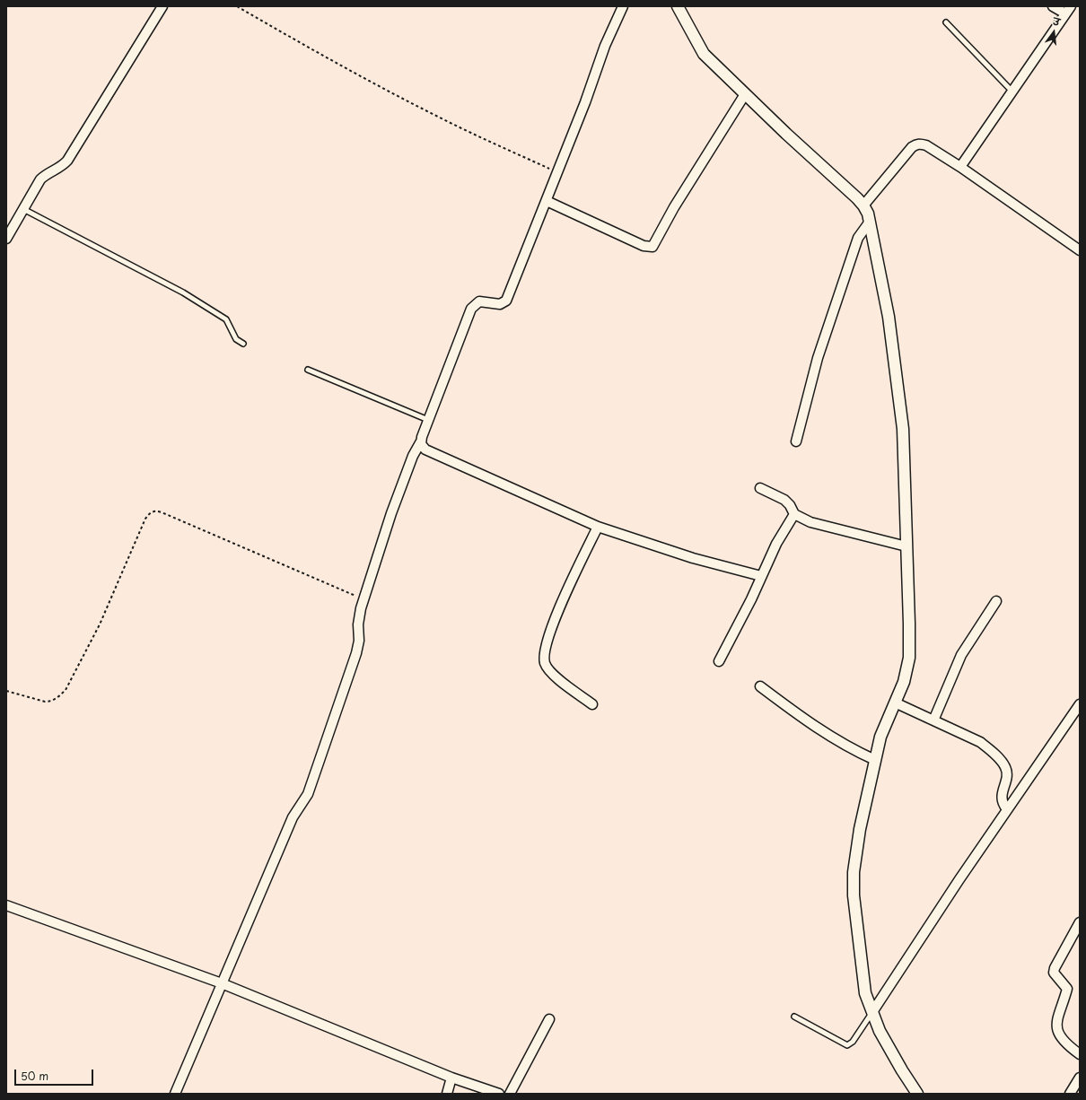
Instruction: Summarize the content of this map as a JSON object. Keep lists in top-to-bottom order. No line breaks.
{"scale_bar":"50 m","north":"top"}
